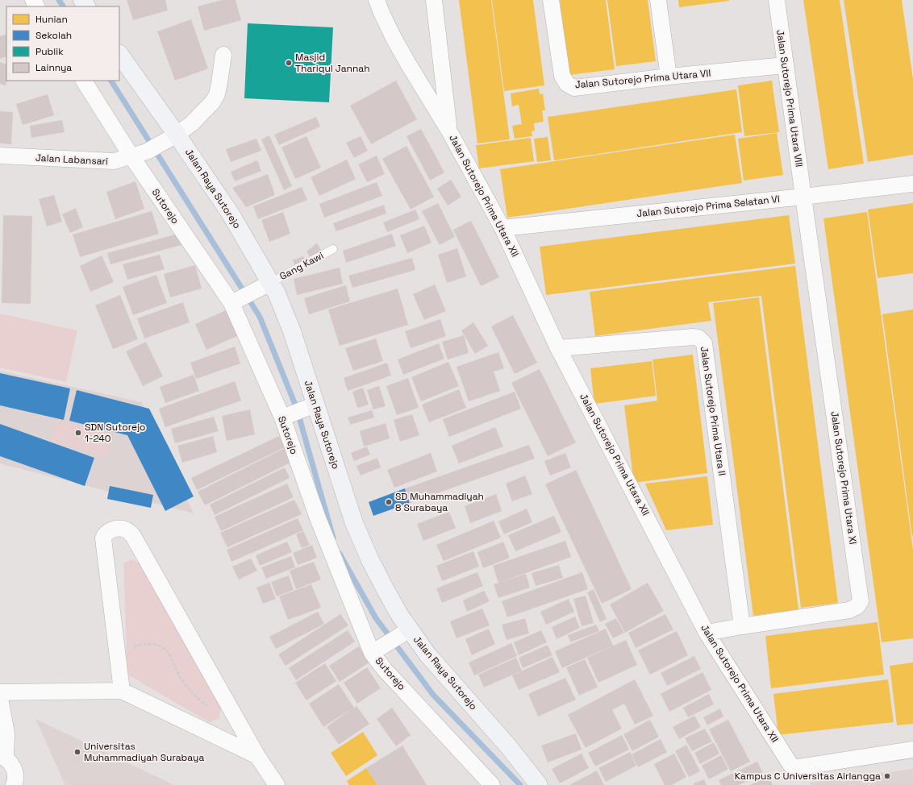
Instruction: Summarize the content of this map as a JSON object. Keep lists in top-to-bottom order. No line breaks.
{"streets":{"main road":["Jalan Raya Sutorejo"],"street":["Jalan Sutorejo Prima Utara VII","Jalan Sutorejo Prima Utara VIII","Jalan Labansari","Jalan Sutorejo Prima Utara XII","Sutorejo","Jalan Sutorejo Prima Selatan VI","Jalan Sutorejo Prima Utara II","Jalan Sutorejo Prima Utara XI"],"lane":["Gang Kawi"]},"crossings":[["Jalan Sutorejo Prima Utara VII","Jalan Sutorejo Prima Utara VIII"],["Jalan Sutorejo Prima Utara VIII","Jalan Sutorejo Prima Selatan VI"],["Jalan Sutorejo Prima Utara VIII","Jalan Sutorejo Prima Utara XI"],["Jalan Labansari","Jalan Raya Sutorejo"],["Jalan Labansari","Sutorejo"],["Jalan Raya Sutorejo","Sutorejo"],["Jalan Raya Sutorejo","Gang Kawi"],["Jalan Sutorejo Prima Utara XII","Jalan Sutorejo Prima Selatan VI"],["Jalan Sutorejo Prima Utara XII","Jalan Sutorejo Prima Utara II"],["Jalan Sutorejo Prima Utara XII","Jalan Sutorejo Prima Utara XI"],["Jalan Sutorejo Prima Selatan VI","Jalan Sutorejo Prima Utara XI"],["Jalan Sutorejo Prima Utara II","Jalan Sutorejo Prima Utara XI"]],"places":["Masjid Thariqul Jannah","SDN Sutorejo 1-240","SD Muhammadiyah 8 Surabaya","Universitas Muhammadiyah Surabaya","Kampus C Universitas Airlangga"],"legend":["Hunian","Sekolah","Publik","Lainnya"]}
